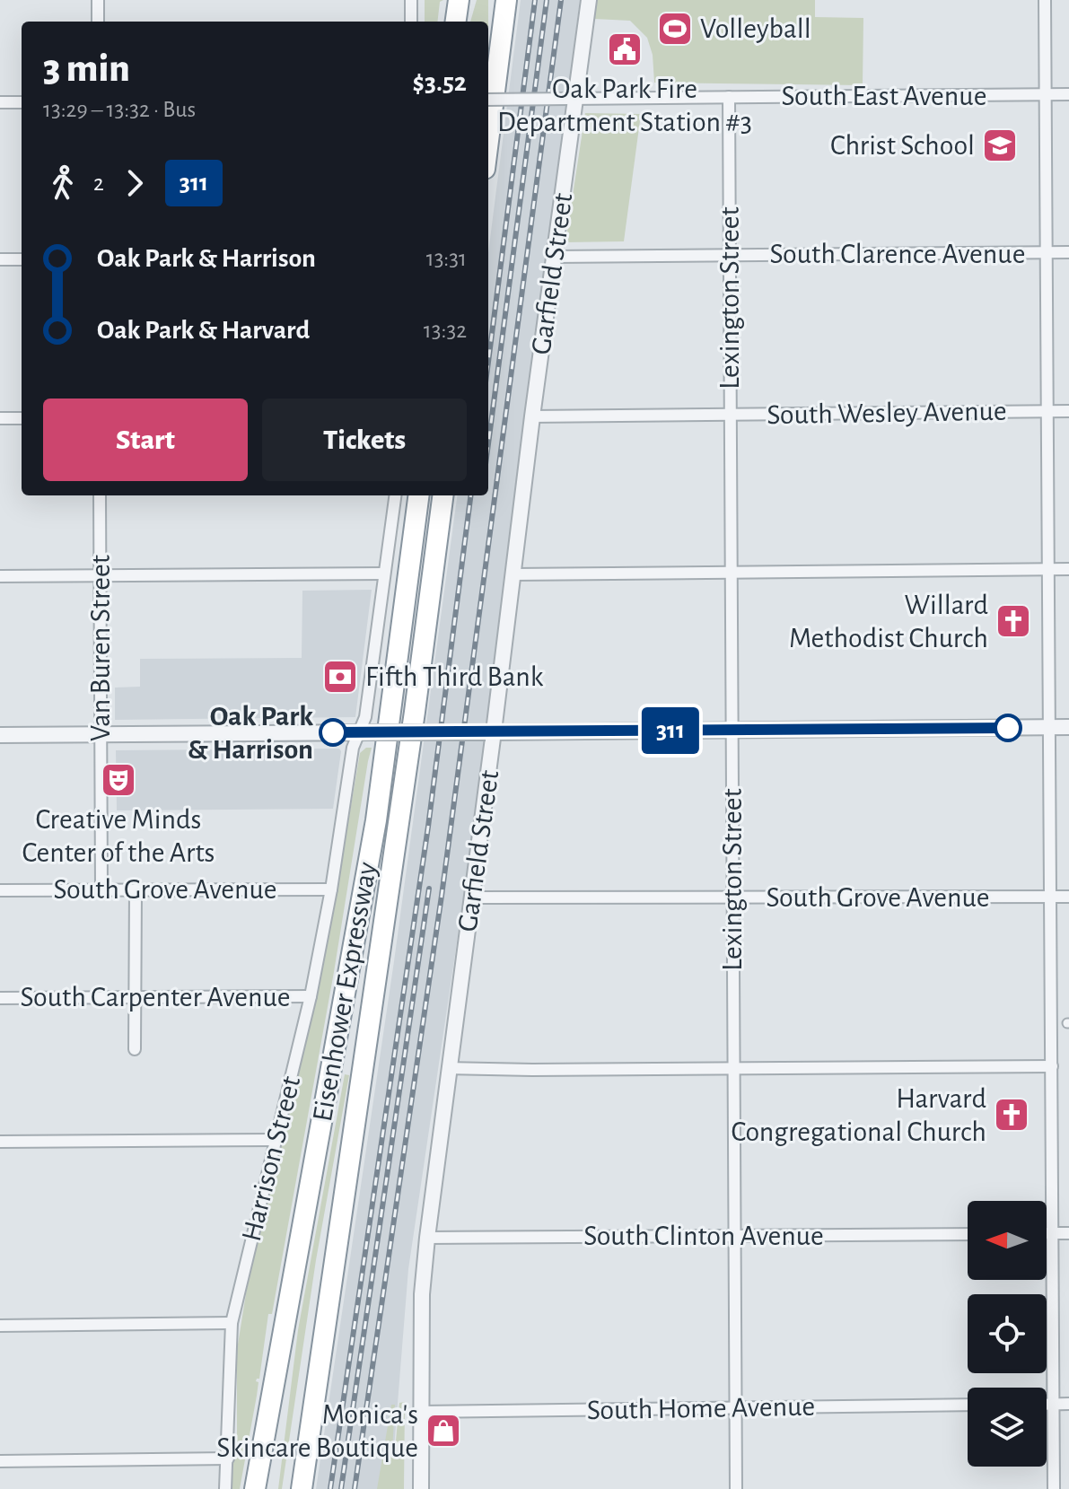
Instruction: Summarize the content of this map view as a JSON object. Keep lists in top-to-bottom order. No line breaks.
{"streets":{"highway":["Eisenhower Expressway"],"street":["South East Avenue","South Clarence Avenue","Garfield Street","Lexington Street","South Wesley Avenue","Van Buren Street","South Grove Avenue","South Carpenter Avenue","Harrison Street","South Clinton Avenue","South Home Avenue"]},"crossings":[["South East Avenue","Garfield Street"],["South East Avenue","Lexington Street"],["South Clarence Avenue","Garfield Street"],["South Clarence Avenue","Lexington Street"],["Garfield Street","South Wesley Avenue"],["Garfield Street","South Grove Avenue"],["Garfield Street","South Clinton Avenue"],["Garfield Street","South Home Avenue"],["Lexington Street","South Wesley Avenue"],["Lexington Street","South Grove Avenue"],["Lexington Street","South Clinton Avenue"],["Lexington Street","South Home Avenue"],["Van Buren Street","South Grove Avenue"],["South Grove Avenue","Harrison Street"],["South Carpenter Avenue","Harrison Street"]],"places":{"sports":["Volleyball"],"public building":["Oak Park Fire Department Station #3"],"school or university":["Christ School"],"church":["Willard Methodist Church","Harvard Congregational Church"],"bank":["Fifth Third Bank"],"other":["Oak Park & Harrison"],"theatre":["Creative Minds Center of the Arts"],"shop":["Monica's Skincare Boutique"]},"lines":["bus line 311"],"north":"left","page":{"on_map":"311","heading":["3 min","13:29 – 13:32 · Bus","$3.52"],"legs":["2","311"],"list":[{"name":"Oak Park & Harrison","value":"13:31"},{"name":"Oak Park & Harvard","value":"13:32"}],"buttons":["Start","Tickets"]}}
